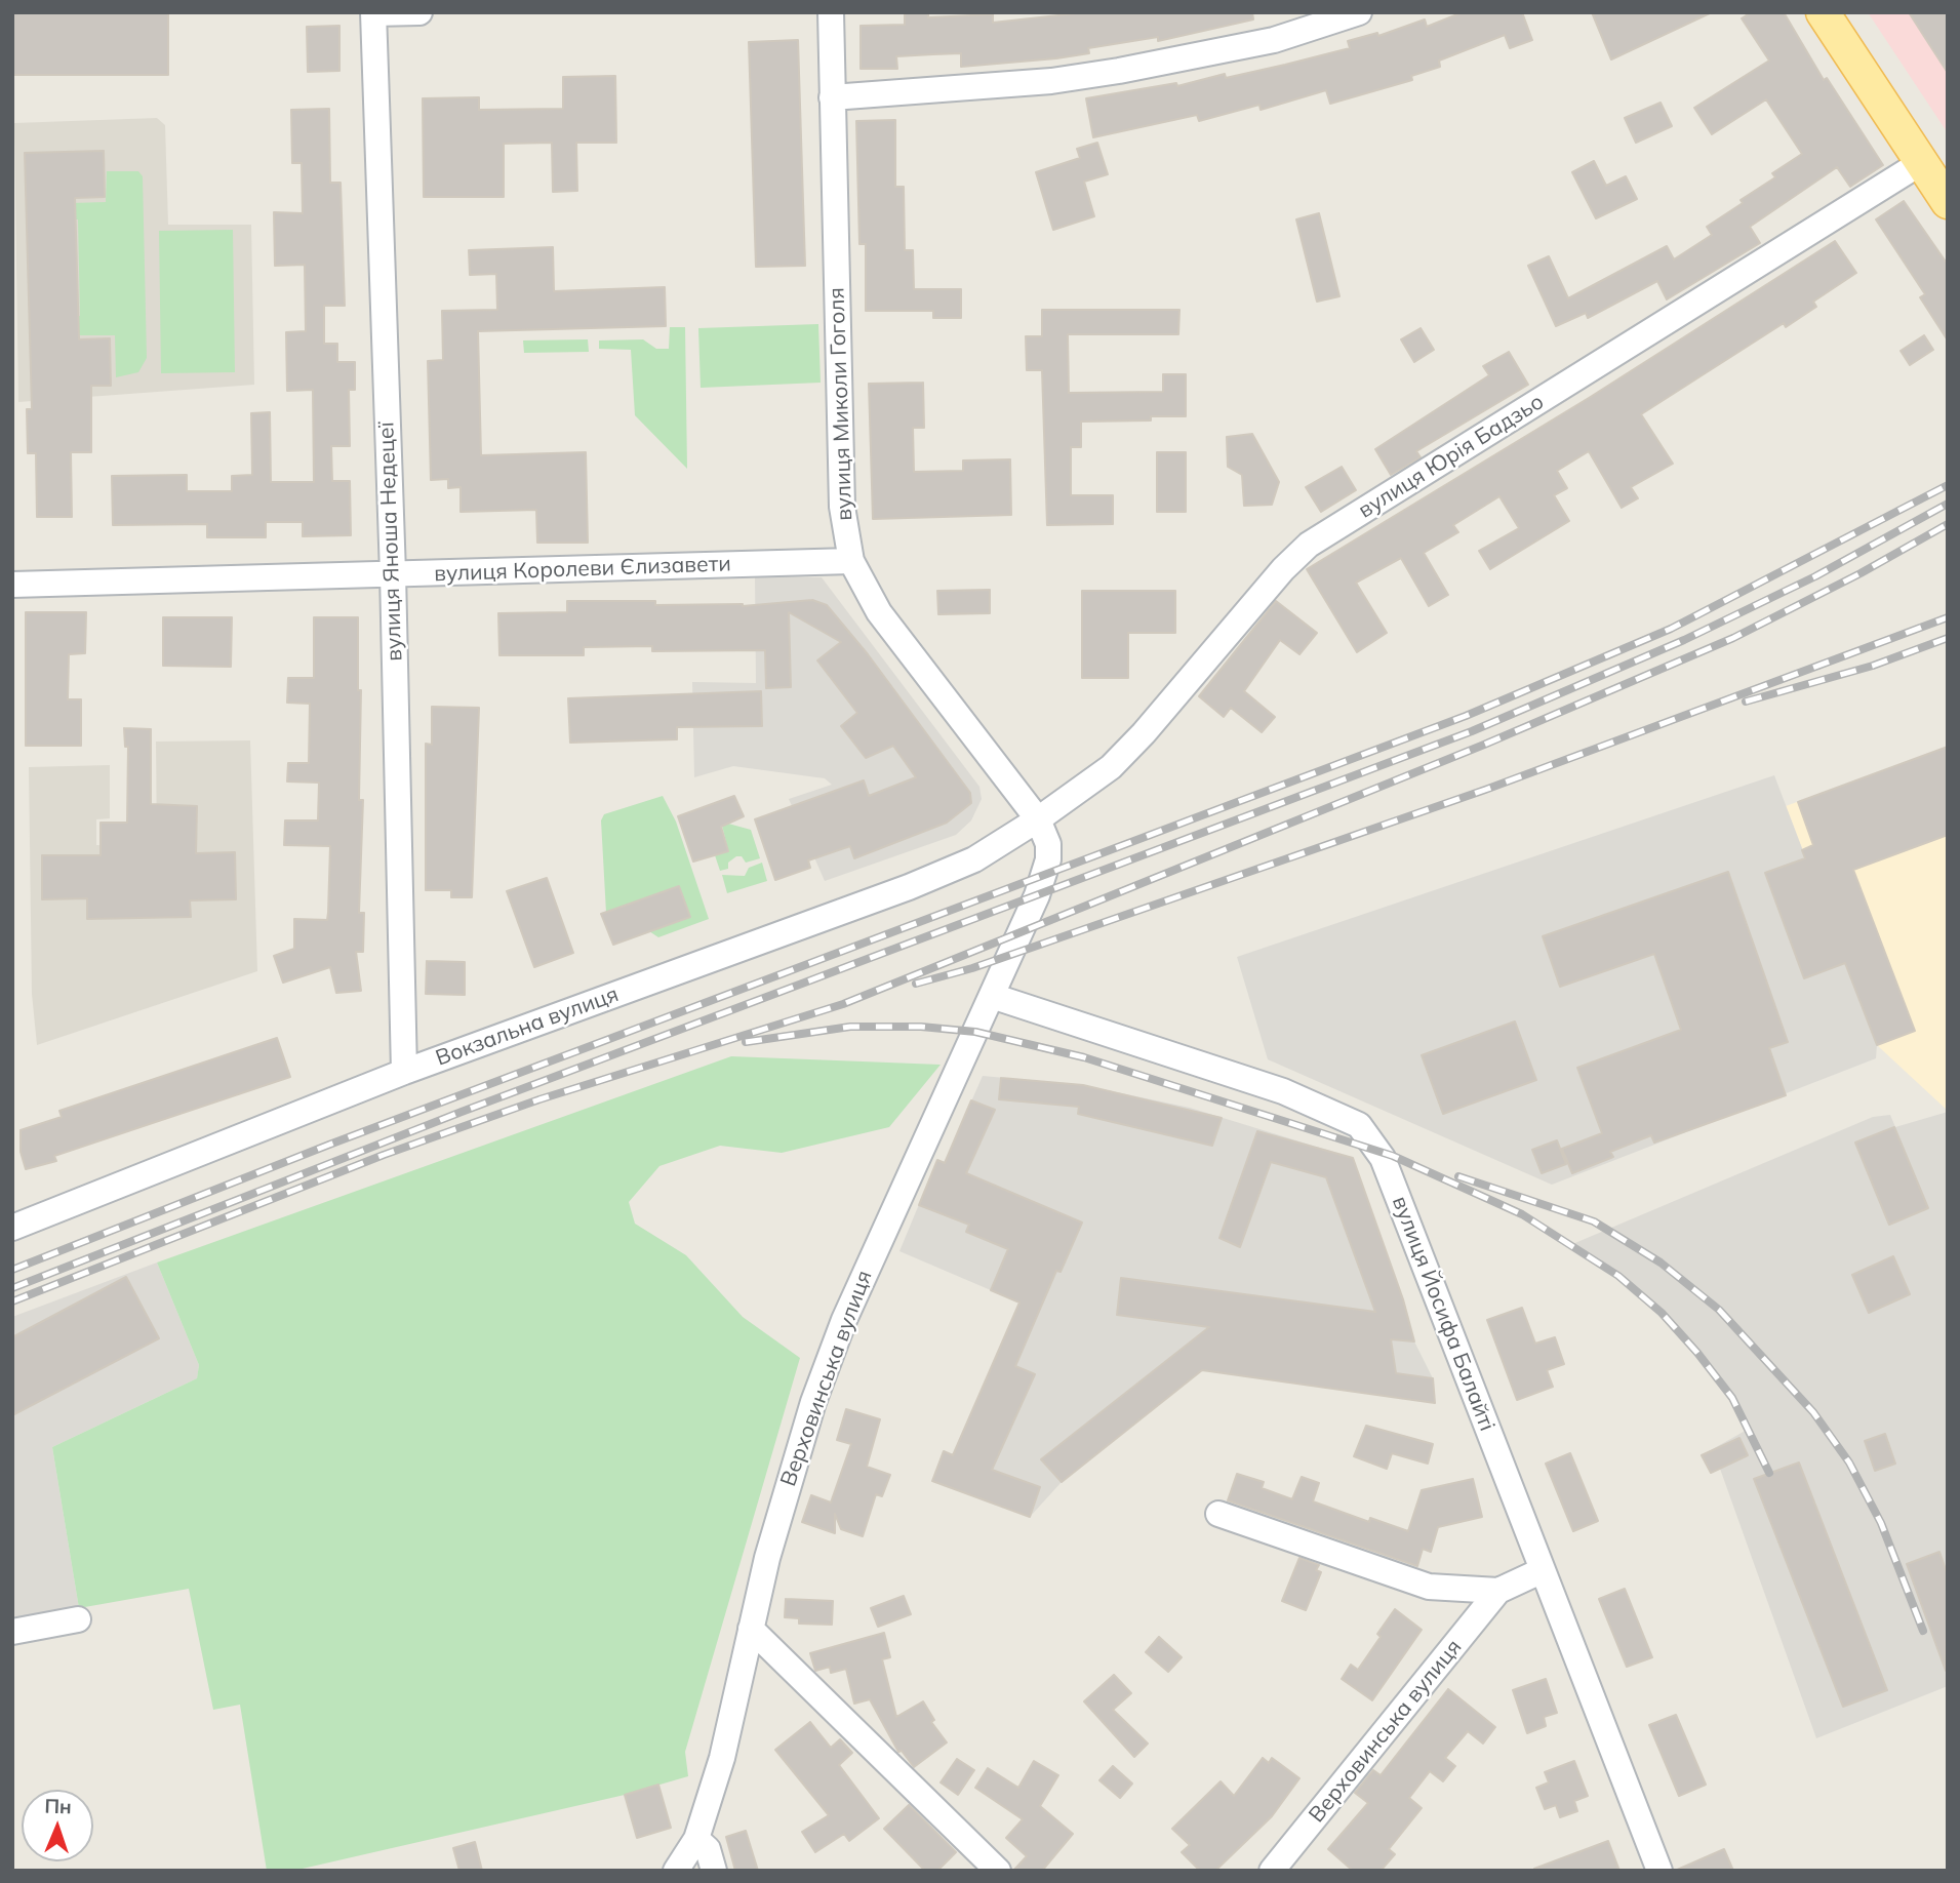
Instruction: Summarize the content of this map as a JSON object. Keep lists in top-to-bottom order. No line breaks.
{"streets":{"street":["вулиця Миколи Гоголя","вулиця Юрія Бадзьо","вулиця Яноша Недецеї","вулиця Королеви Єлизавети","Вокзальна вулиця","вулиця Йосифа Балайті","Верховинська вулиця"]},"crossings":[["вулиця Миколи Гоголя","вулиця Юрія Бадзьо"],["вулиця Миколи Гоголя","вулиця Королеви Єлизавети"],["вулиця Миколи Гоголя","Вокзальна вулиця"],["вулиця Миколи Гоголя","Верховинська вулиця"],["вулиця Юрія Бадзьо","Вокзальна вулиця"],["вулиця Юрія Бадзьо","Верховинська вулиця"],["вулиця Яноша Недецеї","вулиця Королеви Єлизавети"],["вулиця Яноша Недецеї","Вокзальна вулиця"],["Вокзальна вулиця","Верховинська вулиця"],["вулиця Йосифа Балайті","Верховинська вулиця"]],"north":"top"}
